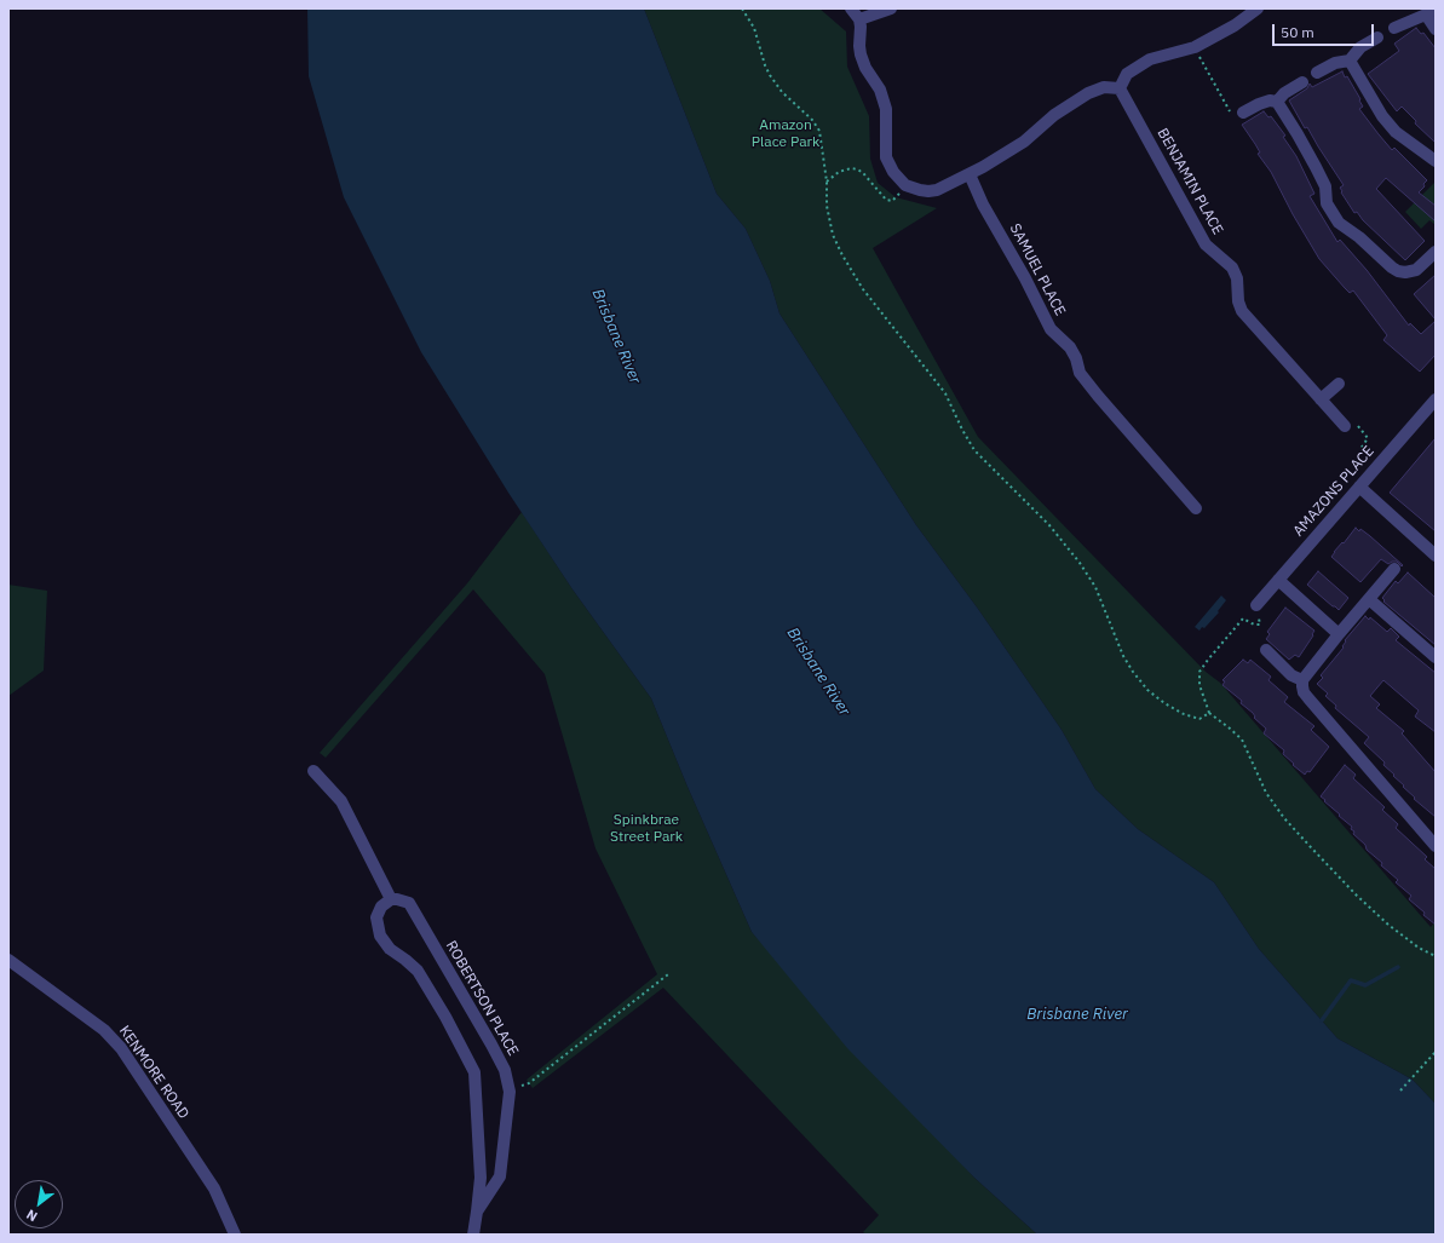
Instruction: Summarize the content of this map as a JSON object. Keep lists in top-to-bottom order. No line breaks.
{"streets":{"street":["BENJAMIN PLACE","SAMUEL PLACE","AMAZONS PLACE","ROBERTSON PLACE","KENMORE ROAD"]},"water":["Brisbane River"],"parks":["Amazon Place Park","Spinkbrae Street Park"],"scale_bar":"50 m","north":"bottom left"}
